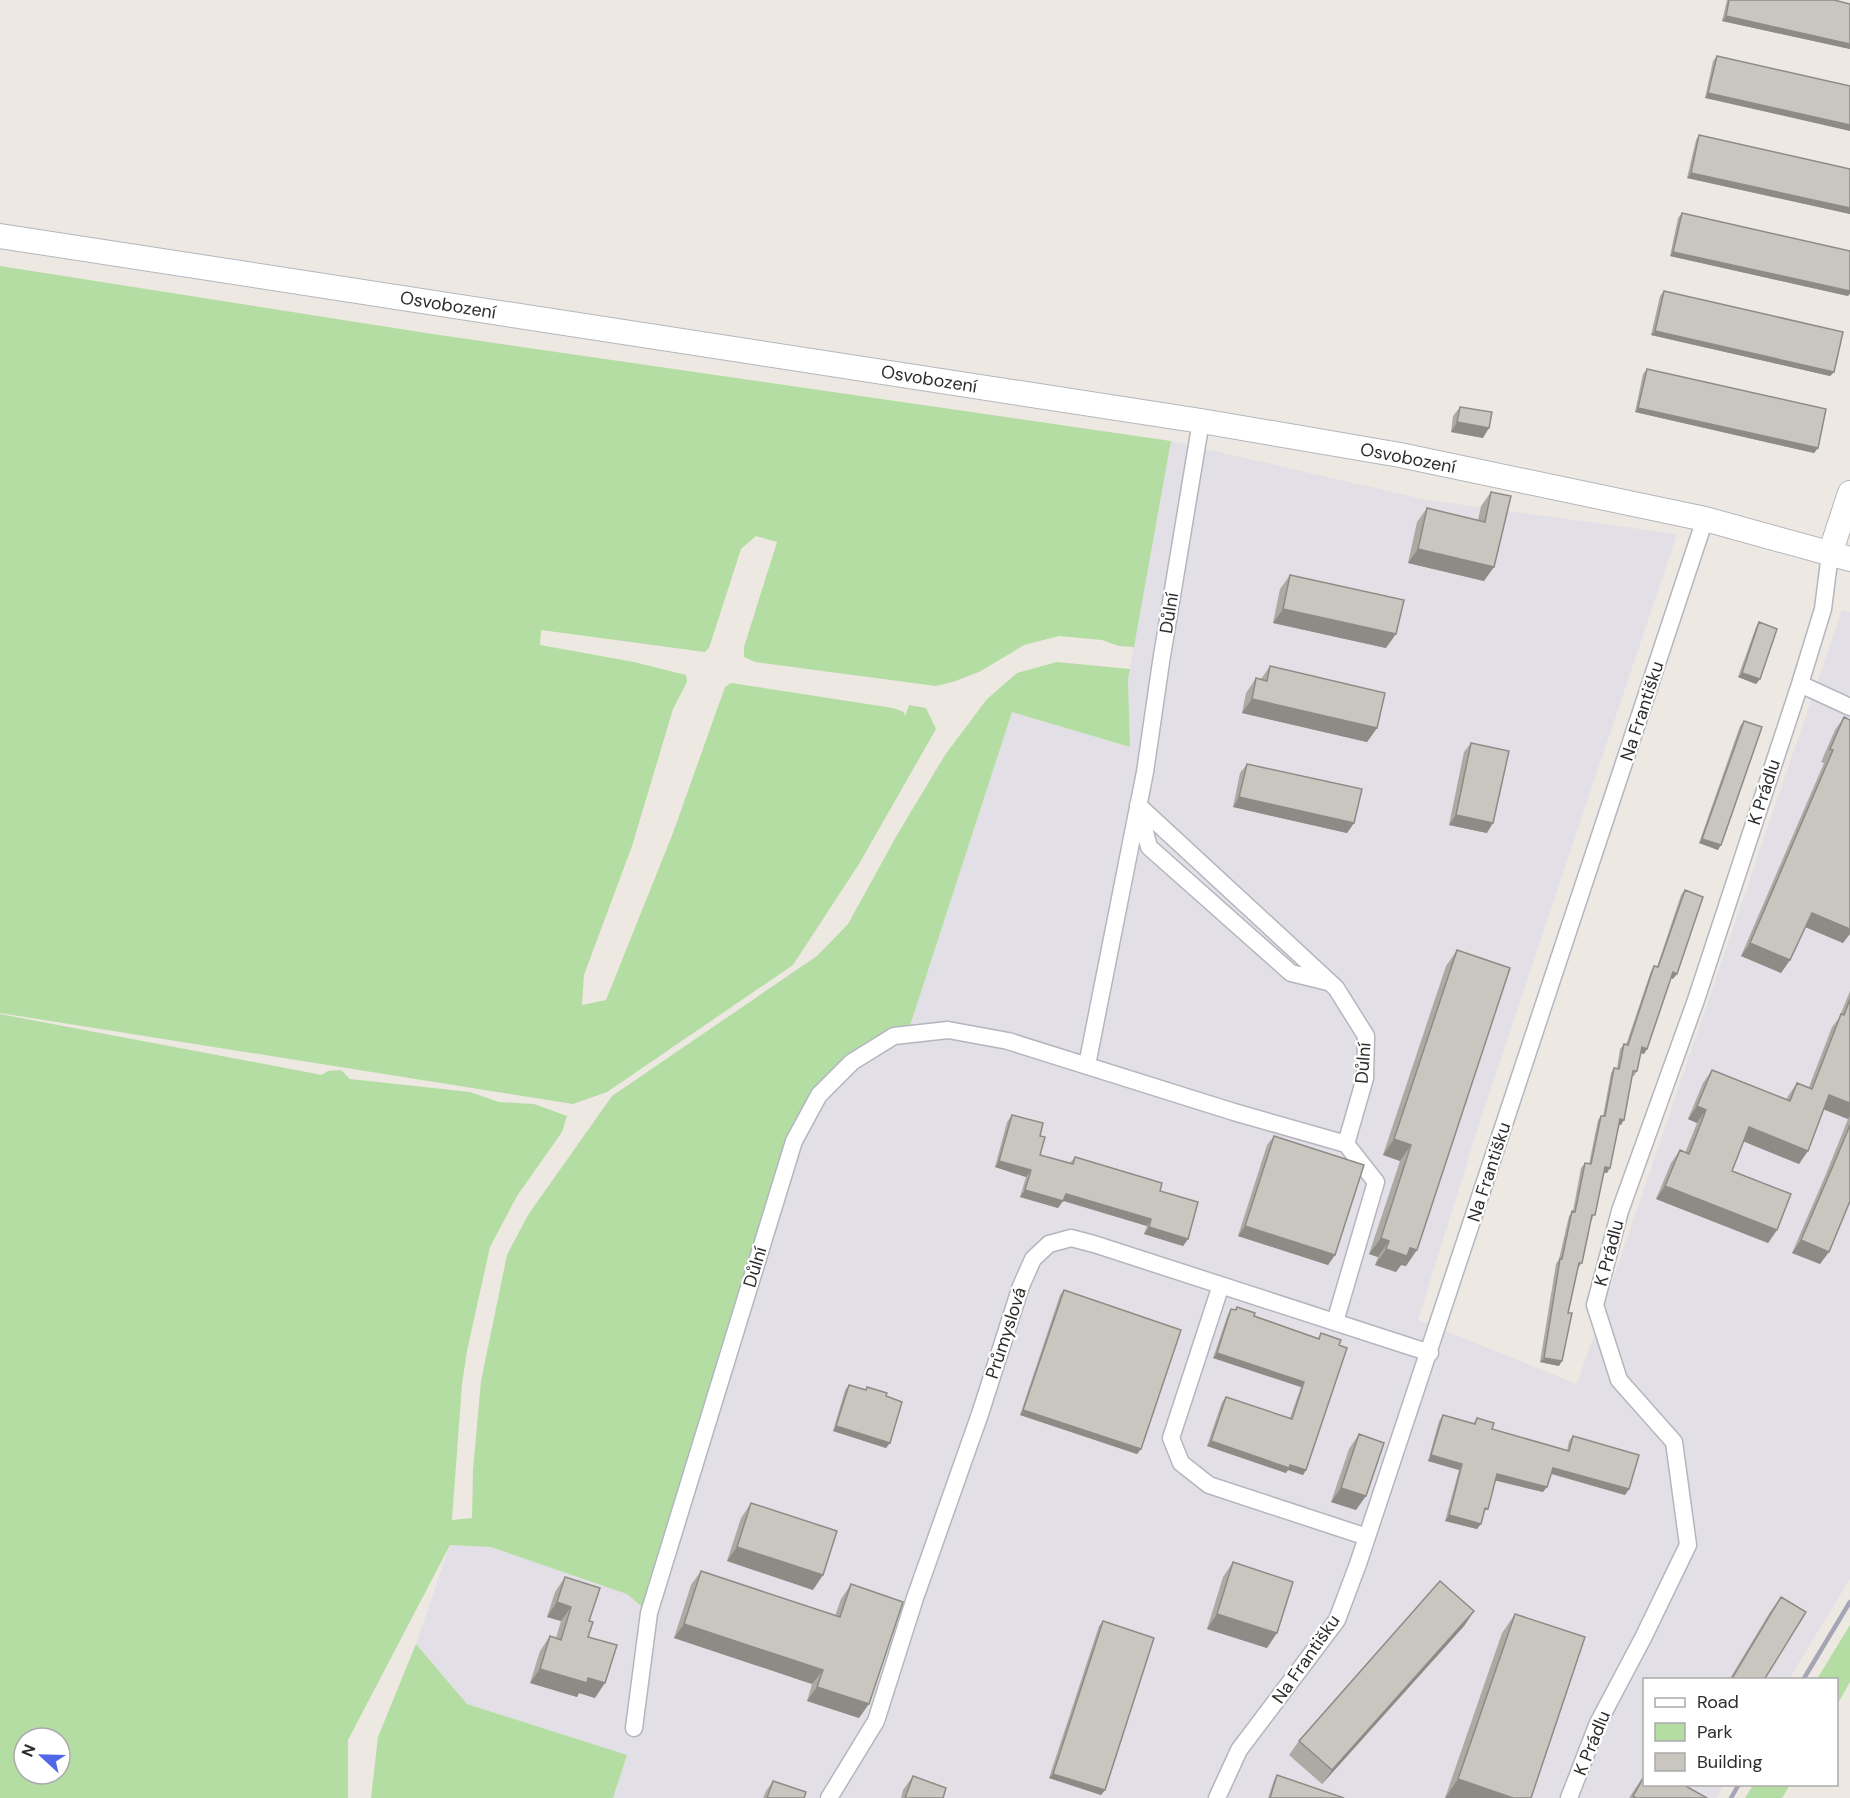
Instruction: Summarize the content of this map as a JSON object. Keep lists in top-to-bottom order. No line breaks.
{"streets":{"main road":["Osvobození"],"street":["Důlní","Na Františku","K Prádlu","Průmyslová"]},"crossings":[["Osvobození","Důlní"],["Osvobození","Na Františku"],["Osvobození","K Prádlu"],["Na Františku","Průmyslová"]],"legend":["Road","Park","Building"],"north":"left"}
